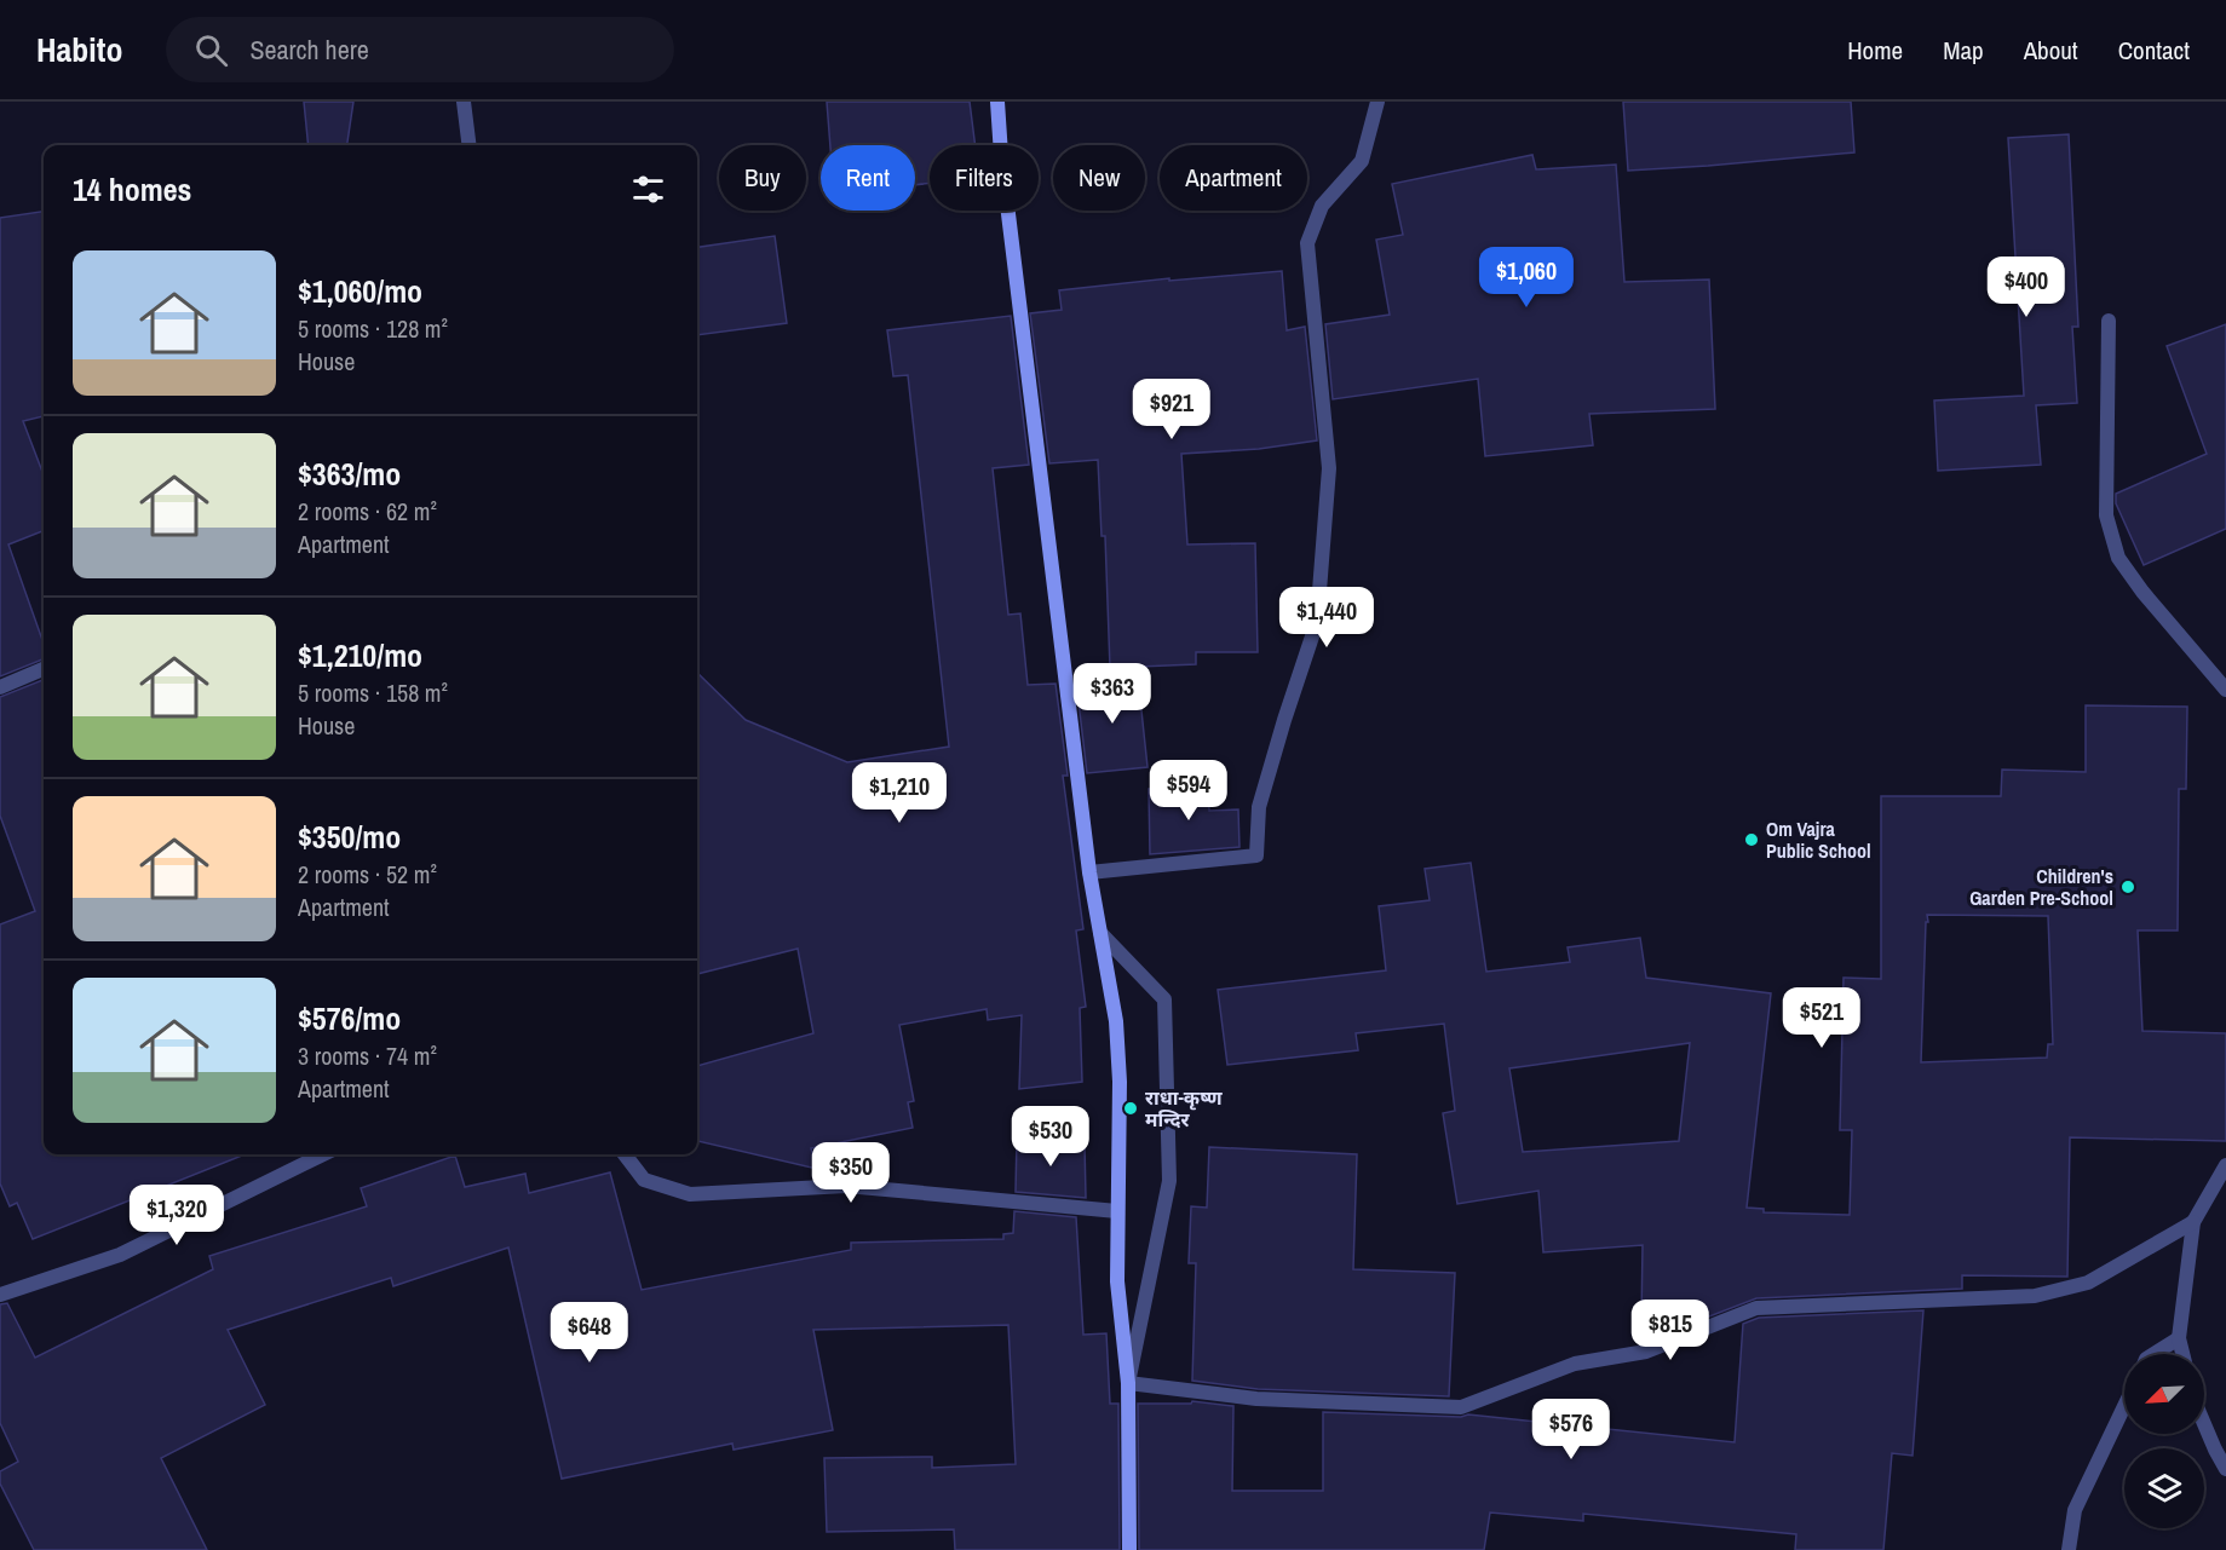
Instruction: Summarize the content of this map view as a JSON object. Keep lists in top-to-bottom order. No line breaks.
{"places":["Om Vajra Public School","Children's Garden Pre-School","राधा-कृष्ण मन्दिर"],"north":"bottom left","page":{"header":"Habito","search":"Search here","nav":["Home","Map","About","Contact"],"chip":["Buy","Rent","Filters","New","Apartment"],"heading":"14 homes","list":[{"name":"$1,060/mo","note":"5 rooms · 128 m² · House"},{"name":"$363/mo","note":"2 rooms · 62 m² · Apartment"},{"name":"$1,210/mo","note":"5 rooms · 158 m² · House"},{"name":"$350/mo","note":"2 rooms · 52 m² · Apartment"},{"name":"$576/mo","note":"3 rooms · 74 m² · Apartment"}],"price":["$1,060","$400","$921","$1,440","$363","$594","$1,210","$521","$530","$350","$1,320","$815","$648","$576"]}}
